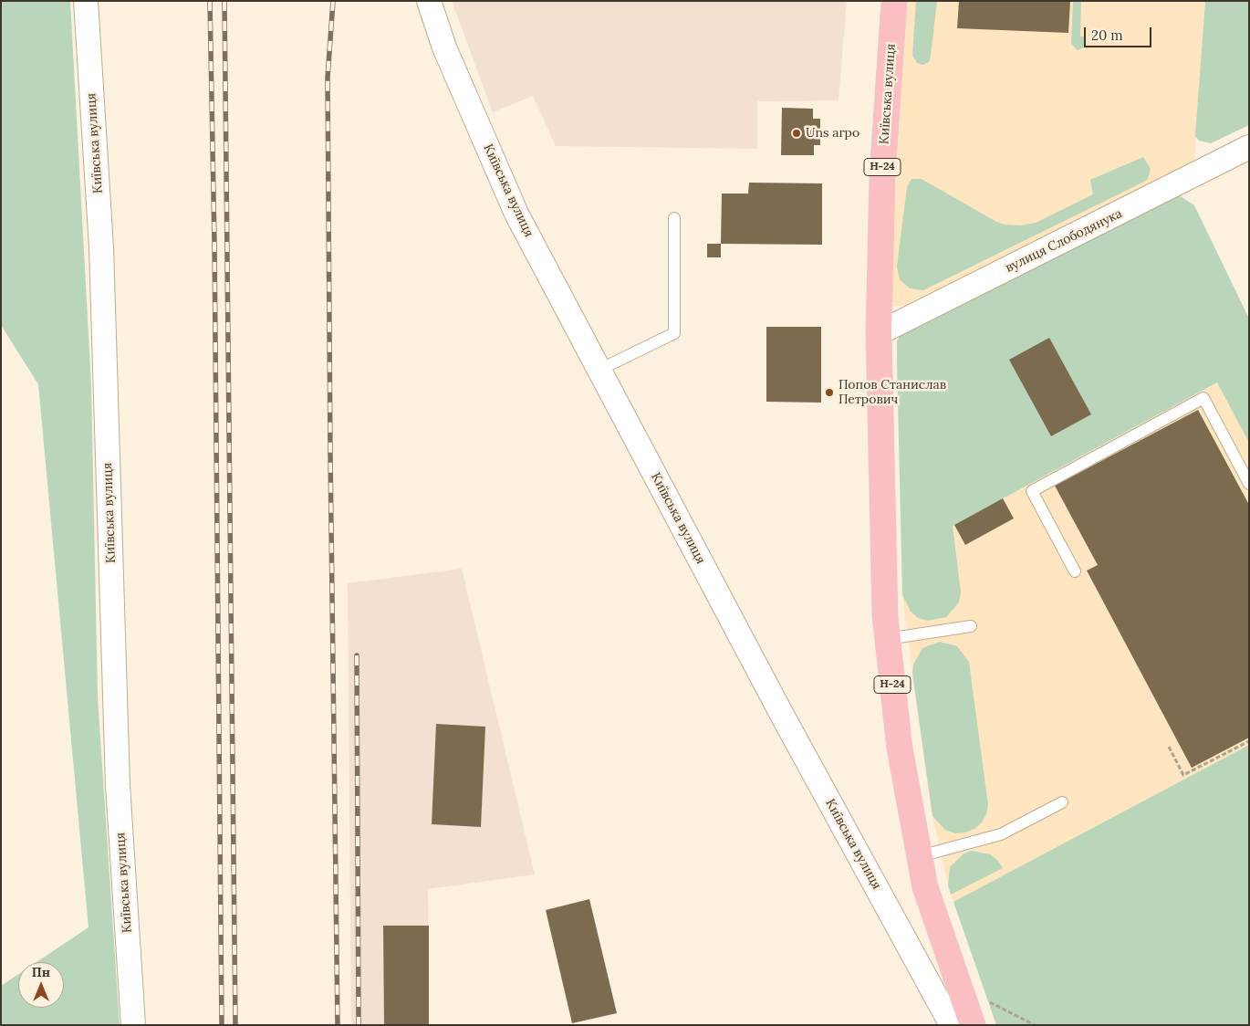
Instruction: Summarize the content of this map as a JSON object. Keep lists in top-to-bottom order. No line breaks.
{"streets":{"main road":["Київська вулиця","Н-24"],"street":["вулиця Слободянука"]},"crossings":[["Київська вулиця","вулиця Слободянука"]],"places":["Uns агро","Попов Станислав Петрович"],"scale_bar":"20 m","north":"top"}
